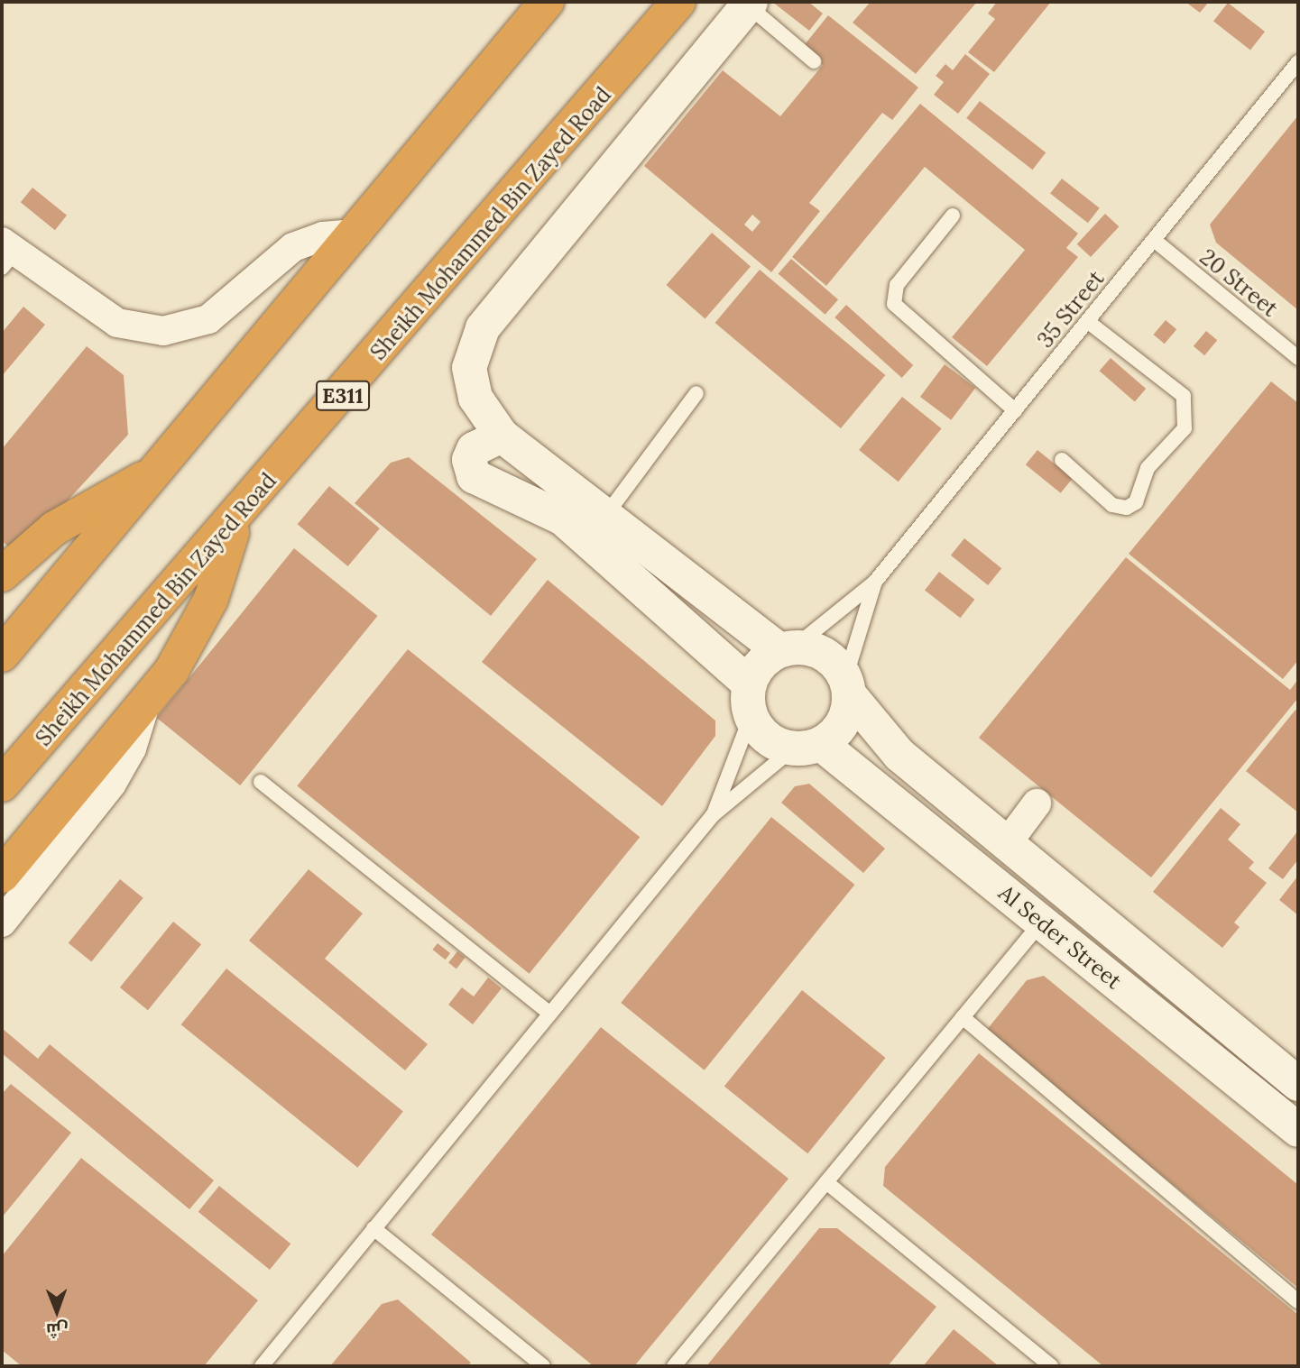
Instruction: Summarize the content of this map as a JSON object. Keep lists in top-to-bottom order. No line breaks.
{"streets":{"highway":["Sheikh Mohammed Bin Zayed Road","E311"],"street":["Al Seder Street"],"lane":["20 Street","35 Street"]},"crossings":[["20 Street","35 Street"],["35 Street","Al Seder Street"]],"north":"bottom"}
